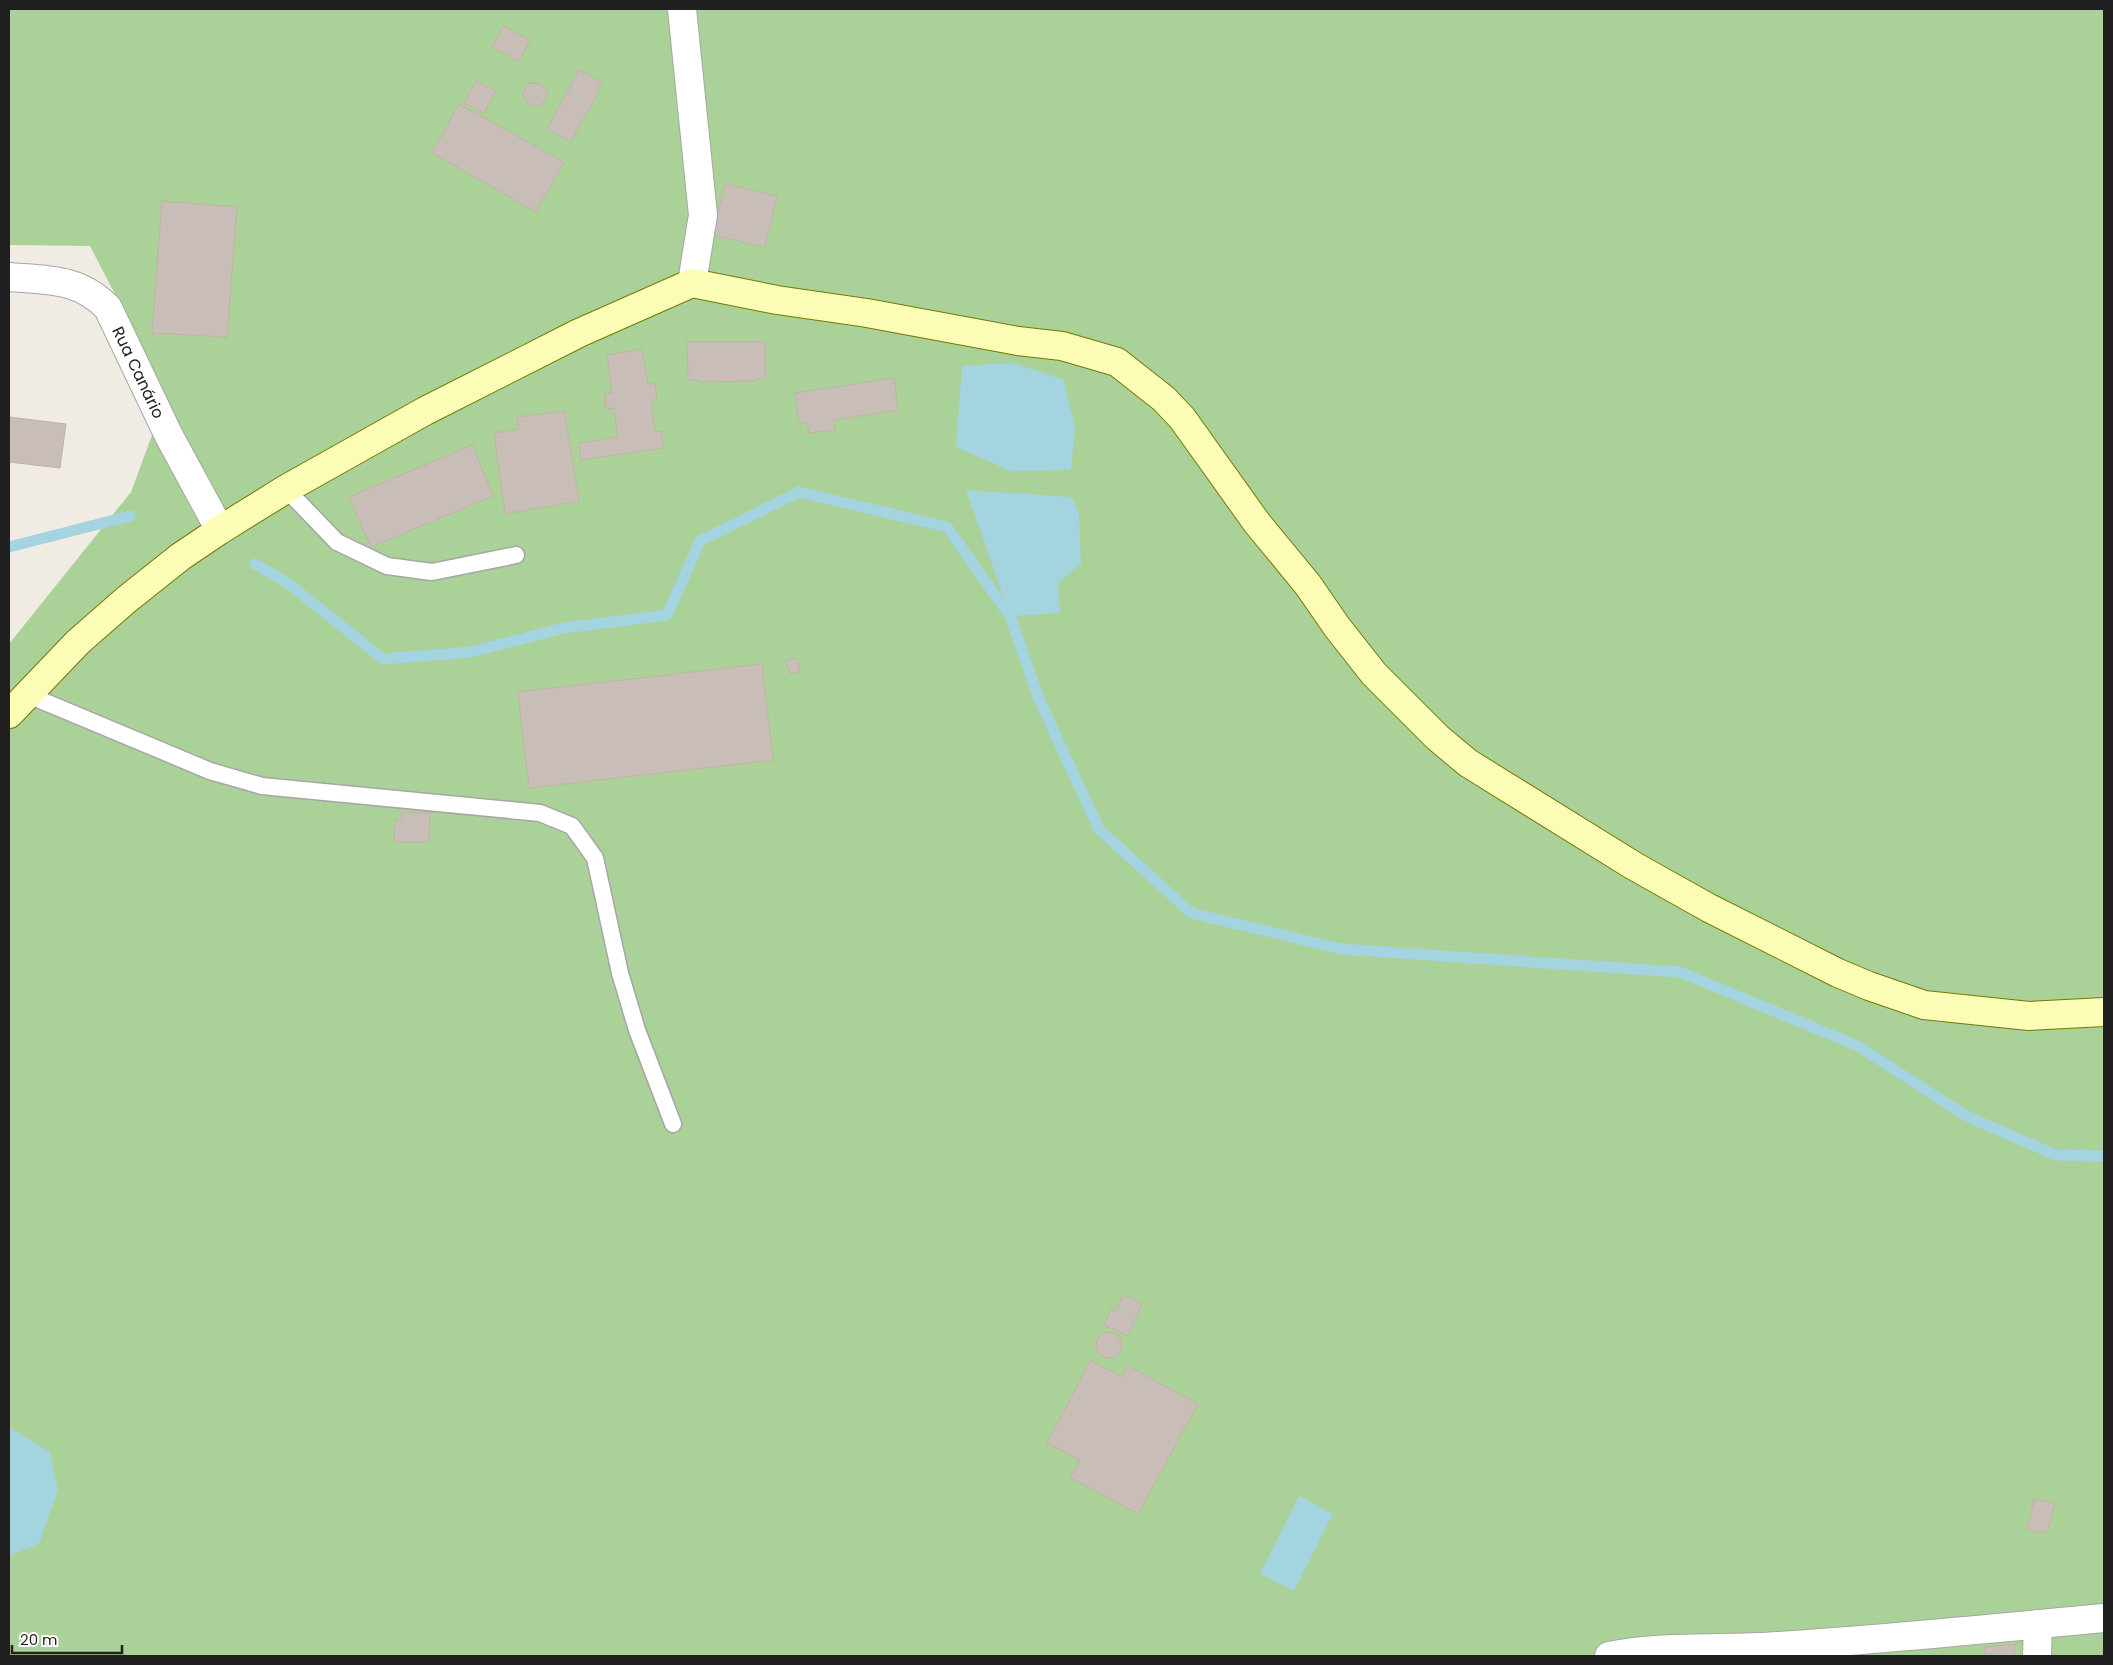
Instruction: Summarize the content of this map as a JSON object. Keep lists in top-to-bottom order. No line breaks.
{"streets":{"street":["Rua Canário"]},"scale_bar":"20 m"}
